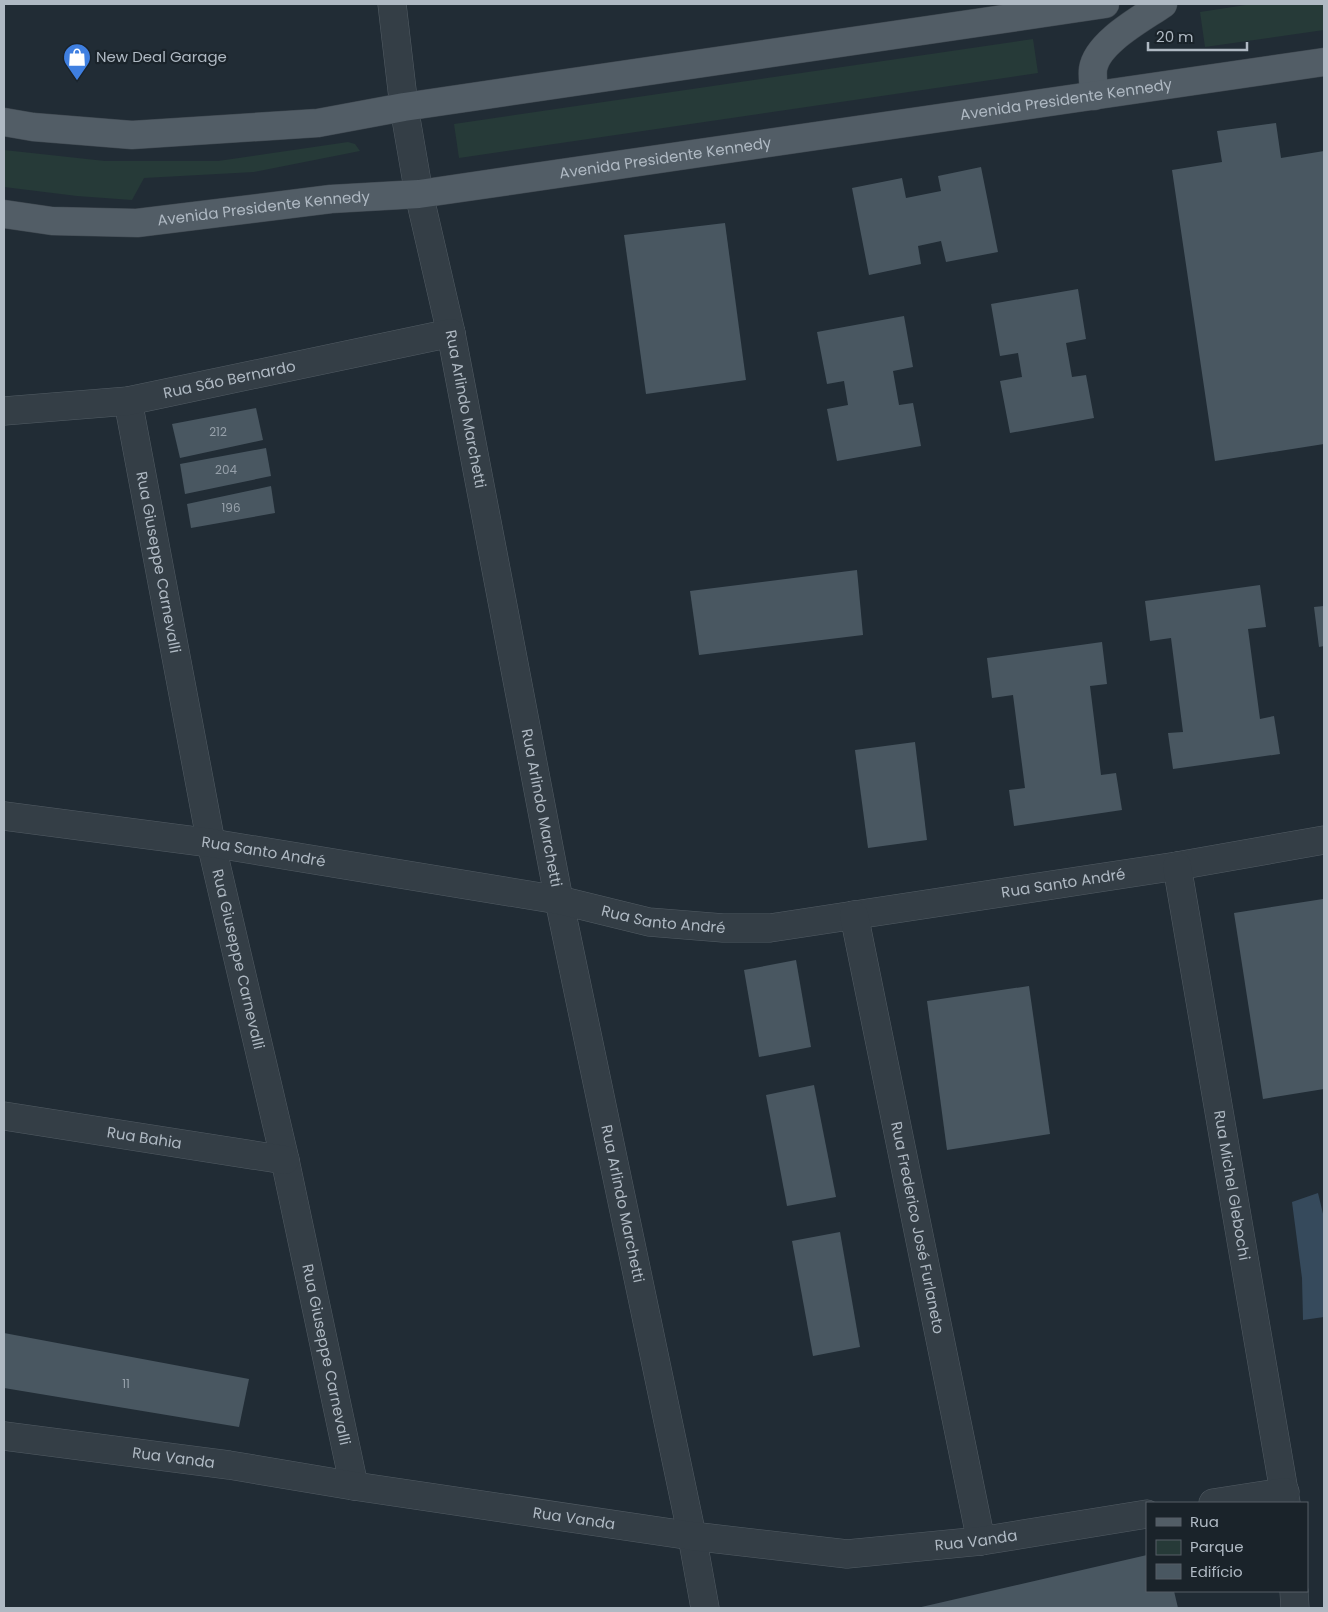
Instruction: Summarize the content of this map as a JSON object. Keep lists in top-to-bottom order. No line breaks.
{"streets":{"main road":["Avenida Presidente Kennedy"],"street":["Rua São Bernardo","Rua Arlindo Marchetti","Rua Giuseppe Carnevalli","Rua Santo André","Rua Bahia","Rua Michel Glebochi","Rua Frederico José Furlaneto","Rua Vanda"]},"crossings":[["Avenida Presidente Kennedy","Rua Arlindo Marchetti"],["Rua São Bernardo","Rua Arlindo Marchetti"],["Rua São Bernardo","Rua Giuseppe Carnevalli"],["Rua Arlindo Marchetti","Rua Santo André"],["Rua Arlindo Marchetti","Rua Vanda"],["Rua Giuseppe Carnevalli","Rua Santo André"],["Rua Giuseppe Carnevalli","Rua Bahia"],["Rua Giuseppe Carnevalli","Rua Vanda"],["Rua Santo André","Rua Michel Glebochi"],["Rua Santo André","Rua Frederico José Furlaneto"],["Rua Frederico José Furlaneto","Rua Vanda"]],"places":{"shop":["New Deal Garage"]},"house_numbers":["212","204","196","11"],"legend":["Rua","Parque","Edifício"],"scale_bar":"20 m"}
